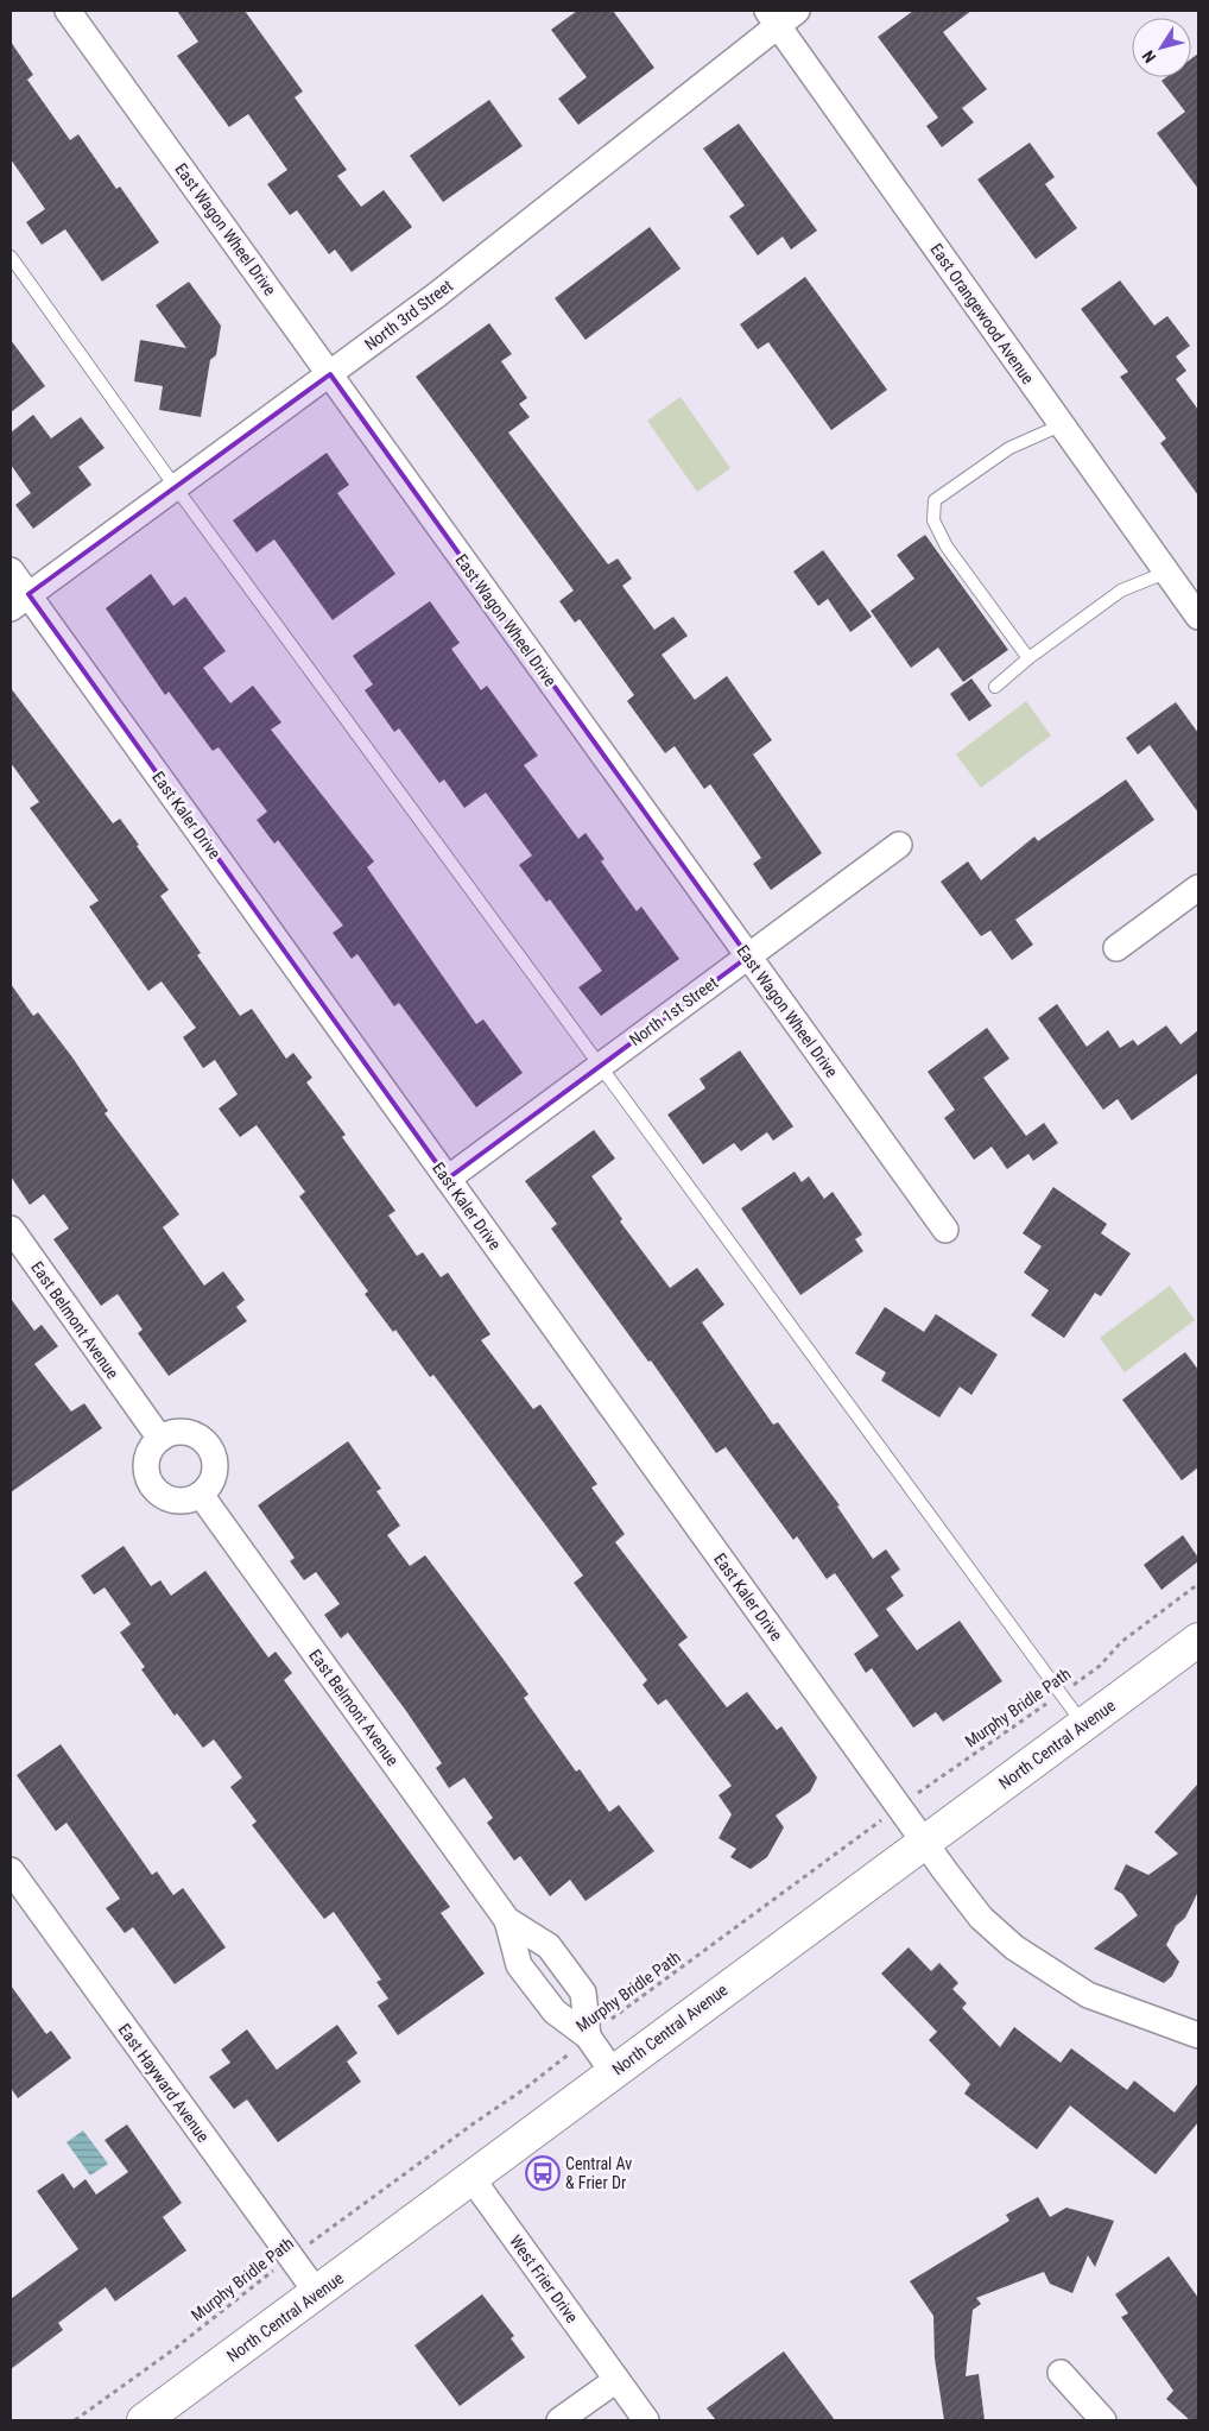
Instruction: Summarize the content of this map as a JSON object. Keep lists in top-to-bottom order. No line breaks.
{"streets":{"main road":["North Central Avenue"],"street":["East Wagon Wheel Drive","East Orangewood Avenue","North 3rd Street","East Kaler Drive","North 1st Street","East Belmont Avenue","East Hayward Avenue","West Frier Drive"],"path":["Murphy Bridle Path"]},"crossings":[["East Wagon Wheel Drive","North 3rd Street"],["East Wagon Wheel Drive","North 1st Street"],["East Orangewood Avenue","North 3rd Street"],["North 3rd Street","East Kaler Drive"],["East Kaler Drive","North 1st Street"],["East Kaler Drive","Murphy Bridle Path"],["East Kaler Drive","North Central Avenue"],["East Belmont Avenue","Murphy Bridle Path"],["East Belmont Avenue","North Central Avenue"],["Murphy Bridle Path","East Hayward Avenue"],["North Central Avenue","East Hayward Avenue"],["North Central Avenue","West Frier Drive"]],"places":{"bus stop":["Central Av & Frier Dr"]},"north":"bottom left"}
